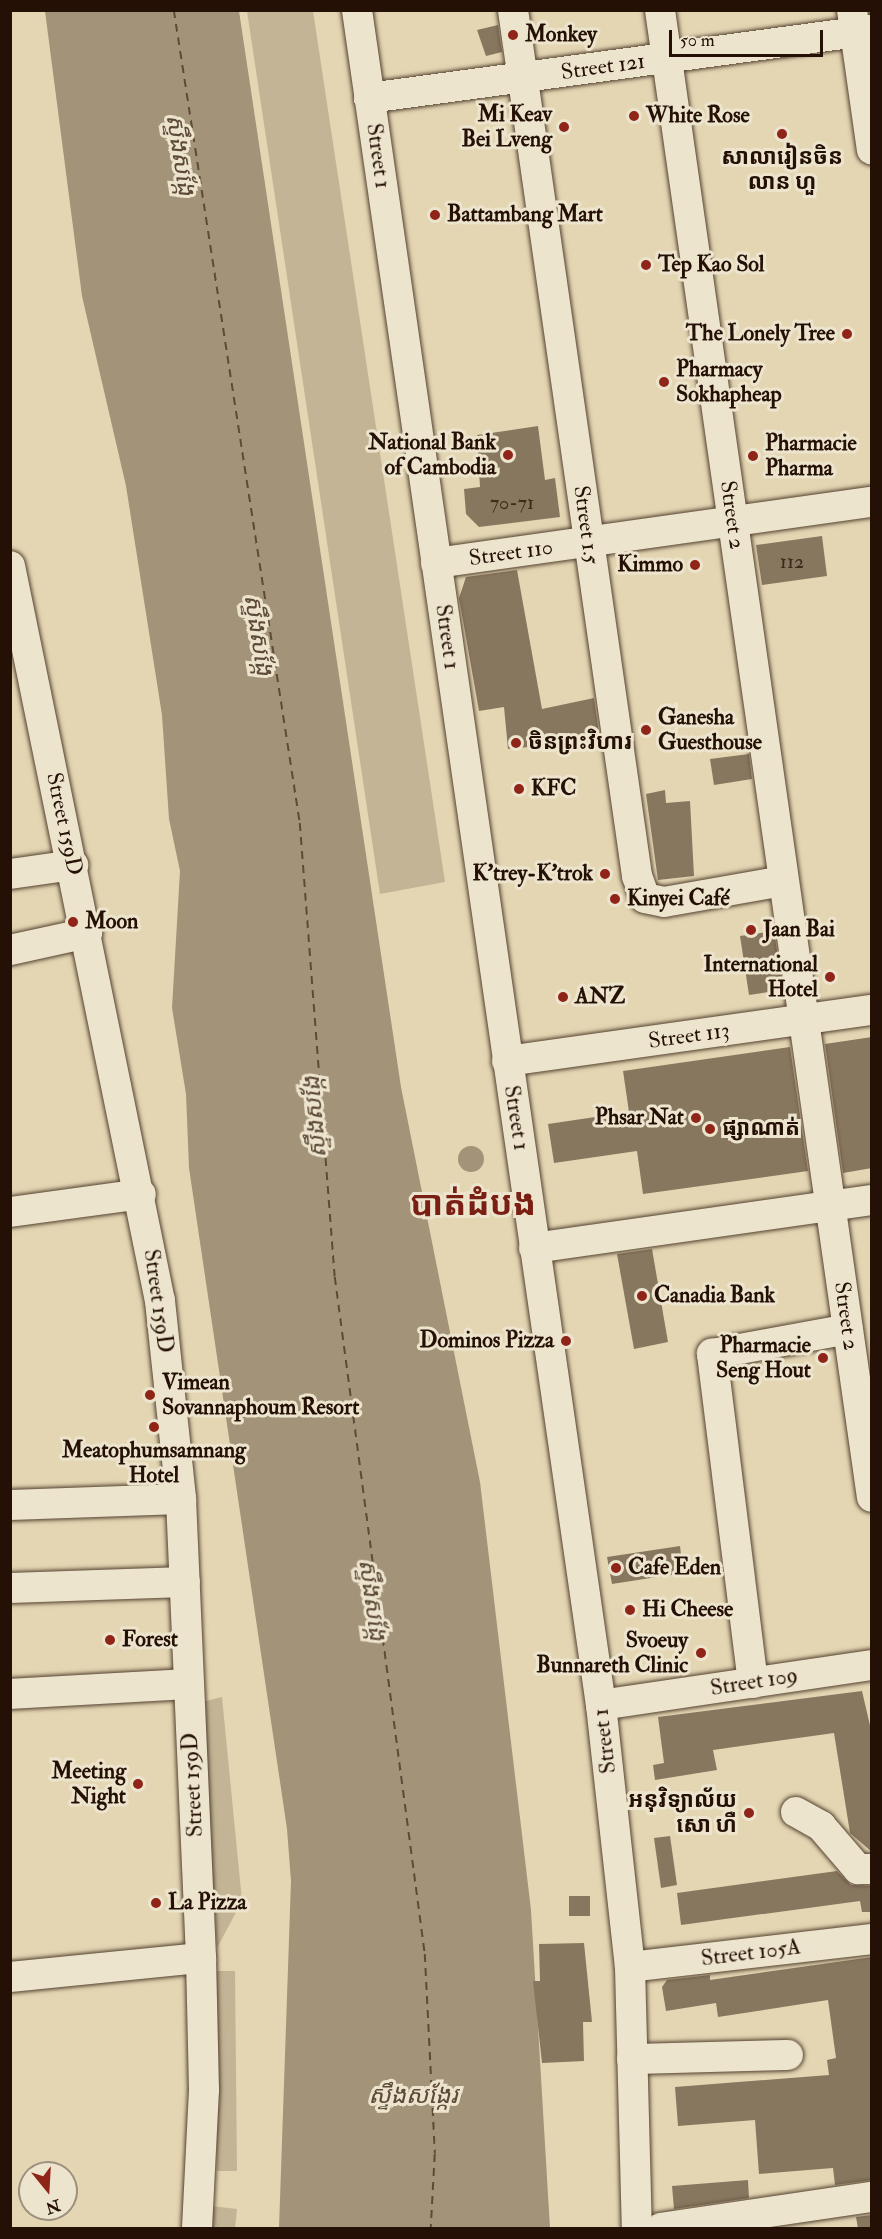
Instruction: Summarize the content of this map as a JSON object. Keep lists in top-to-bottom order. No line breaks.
{"streets":{"street":["Street 121","Street 1","Street 2","Street 1.5","Street 110","Street 159D","Street 113","Street 109","Street 105A"]},"crossings":[["Street 121","Street 1"],["Street 121","Street 2"],["Street 121","Street 1.5"],["Street 1","Street 110"],["Street 1","Street 113"],["Street 1","Street 109"],["Street 1","Street 105A"],["Street 2","Street 1.5"],["Street 2","Street 110"],["Street 2","Street 113"],["Street 1.5","Street 110"]],"districts":["បាត់ដំបង"],"water":["ស្ទឹងសង្កែ","ស្ទឹងសង្កែរ"],"places":["Monkey","White Rose","Mi Keav Bei Lveng","សាលារៀនចិន លាន ហួ","Battambang Mart","Tep Kao Sol","The Lonely Tree","Pharmacy Sokhapheap","National Bank of Cambodia","Pharmacie Pharma","Kimmo","Ganesha Guesthouse","ចិនព្រះវិហារ","KFC","K'trey-K'trok","Kinyei Café","Moon","Jaan Bai","International Hotel","ANZ","Phsar Nat","ផ្សាណាត់","Canadia Bank","Dominos Pizza","Pharmacie Seng Hout","Vimean Sovannaphoum Resort","Meatophumsamnang Hotel","Cafe Eden","Hi Cheese","Forest","Svoeuy Bunnareth Clinic","Meeting Night","អនុវិទ្យាល័យ សោ ហឺ","La Pizza"],"house_numbers":["70-71","112"],"scale_bar":"50 m","north":"bottom"}
